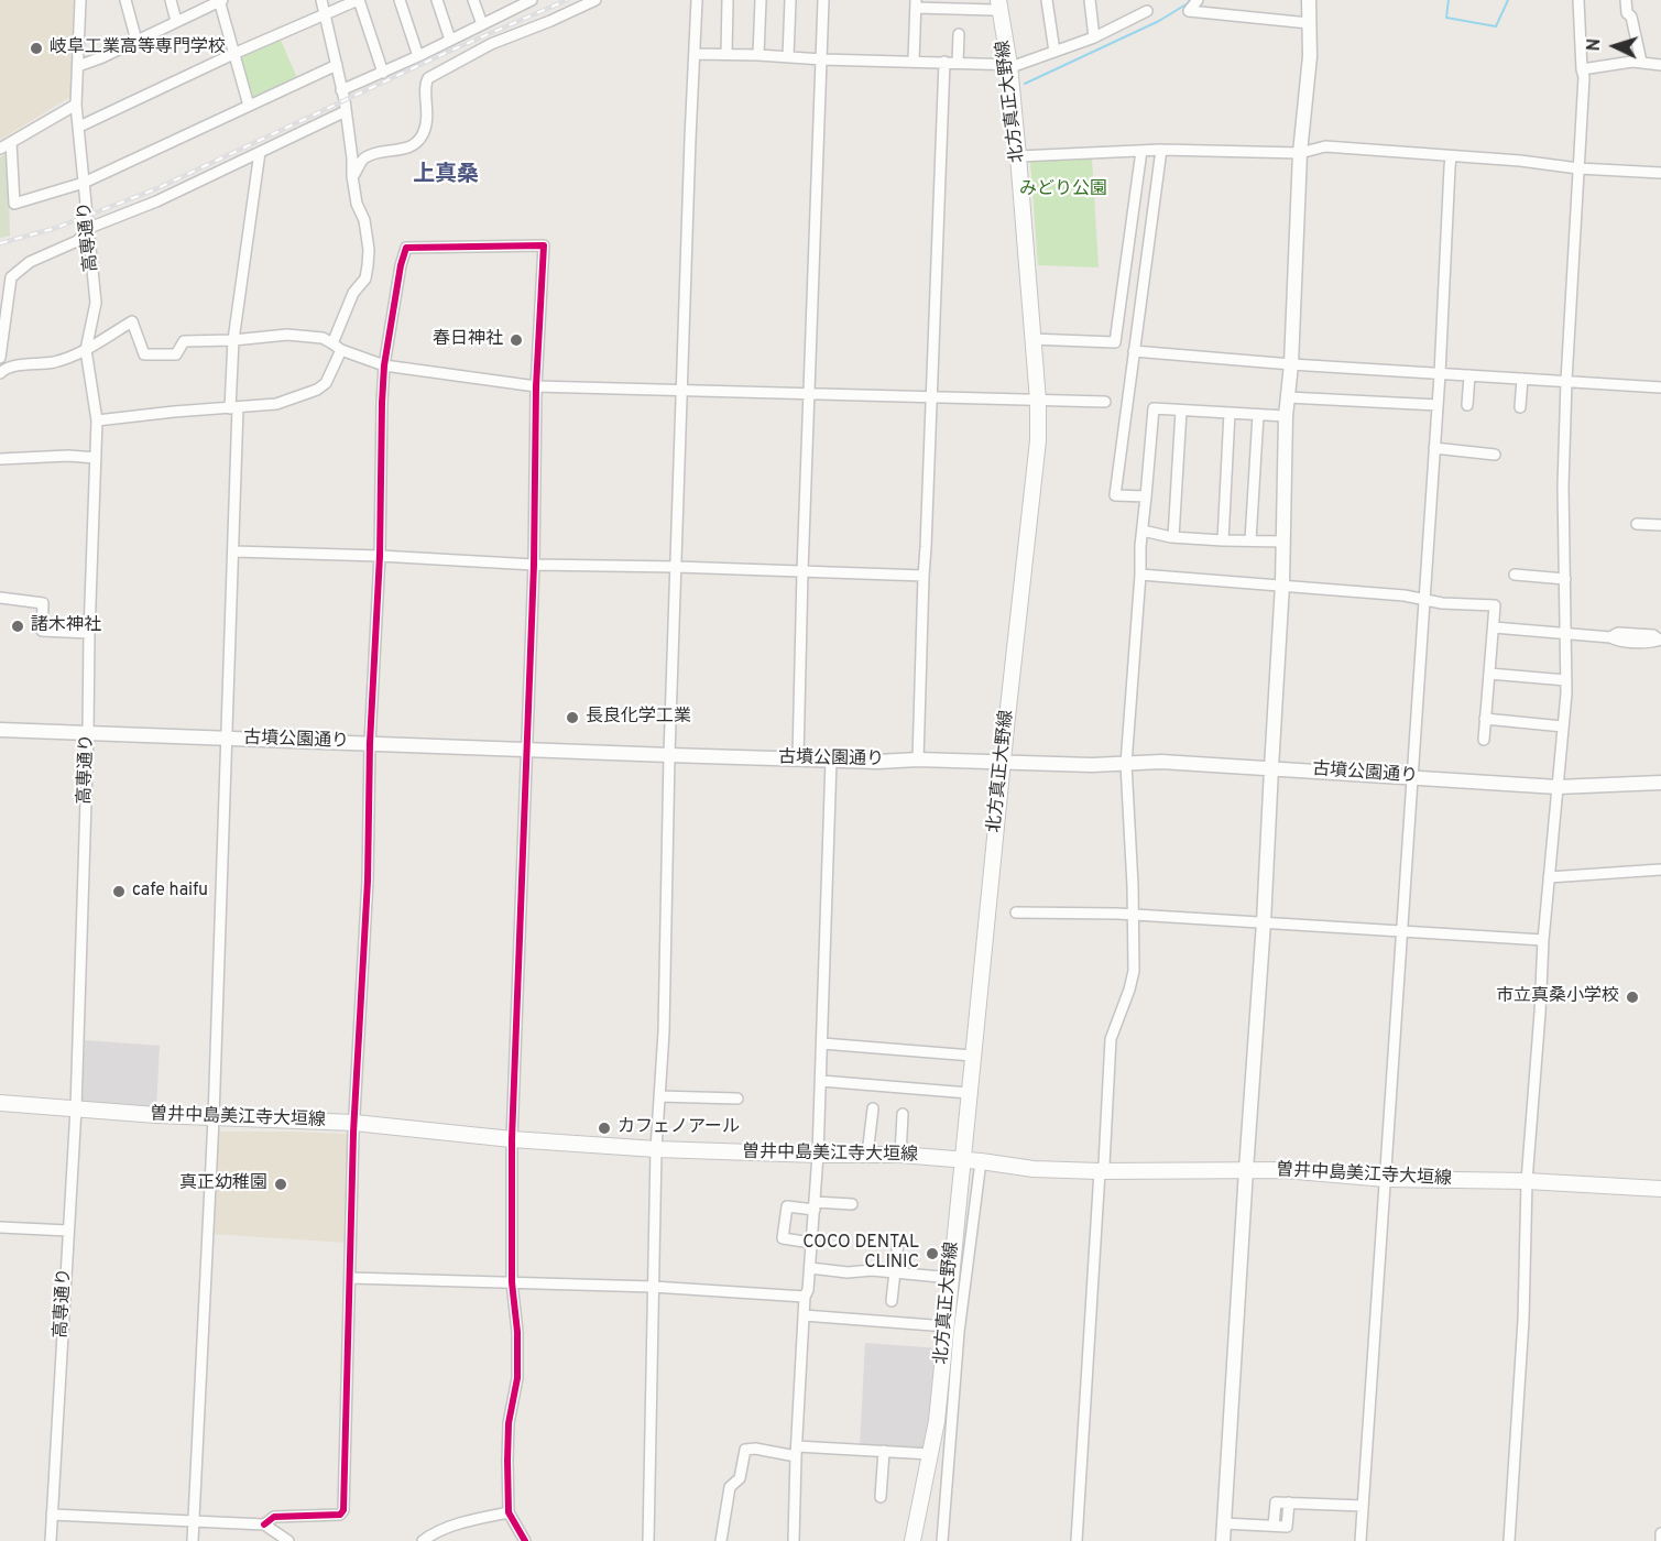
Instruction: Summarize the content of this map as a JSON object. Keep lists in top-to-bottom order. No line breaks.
{"streets":{"main road":["北方真正大野線","曽井中島美江寺大垣線"],"street":["高専通り","古墳公園通り"]},"crossings":[["北方真正大野線","古墳公園通り"],["北方真正大野線","曽井中島美江寺大垣線"],["高専通り","古墳公園通り"],["高専通り","曽井中島美江寺大垣線"]],"districts":["上真桑"],"parks":["みどり公園"],"places":["岐阜工業高等専門学校","春日神社","諸木神社","長良化学工業","cafe haifu","市立真桑小学校","カフェノアール","真正幼稚園","COCO DENTAL CLINIC"],"north":"left"}
